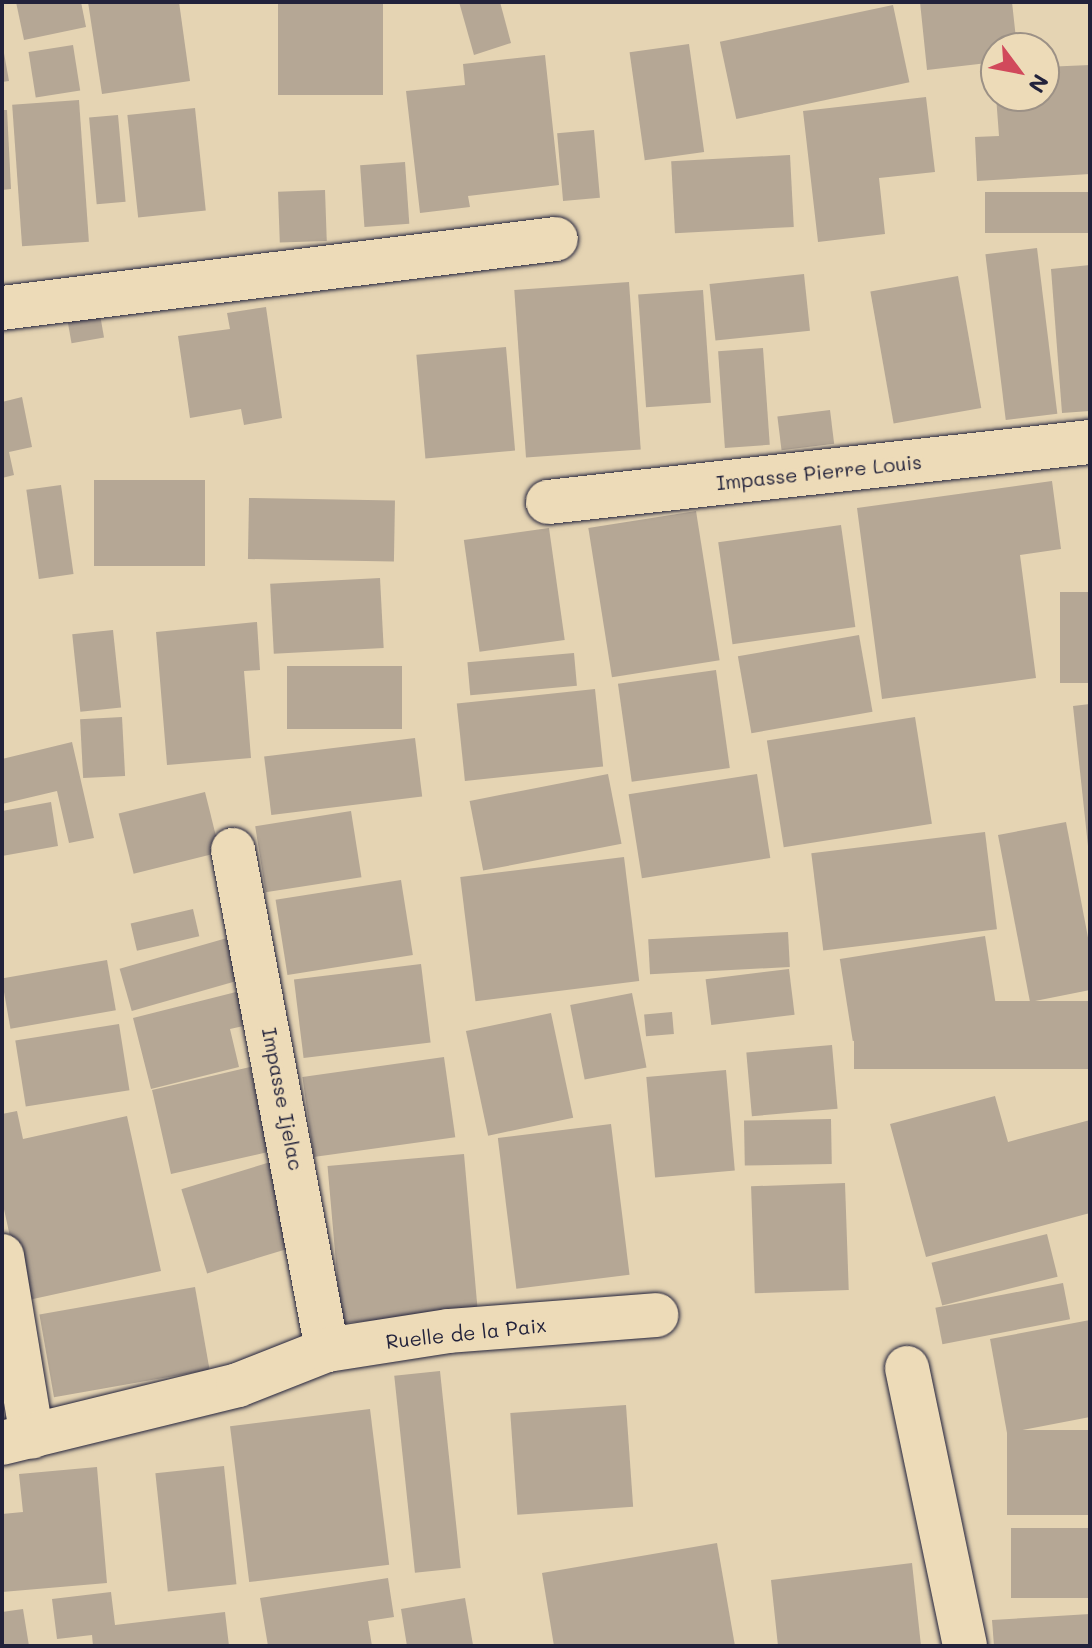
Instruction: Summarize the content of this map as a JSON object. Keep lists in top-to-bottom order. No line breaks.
{"streets":{"street":["Impasse Pierre Louis","Impasse Ijelac","Ruelle de la Paix"]},"crossings":[["Impasse Ijelac","Ruelle de la Paix"]],"north":"bottom right"}
